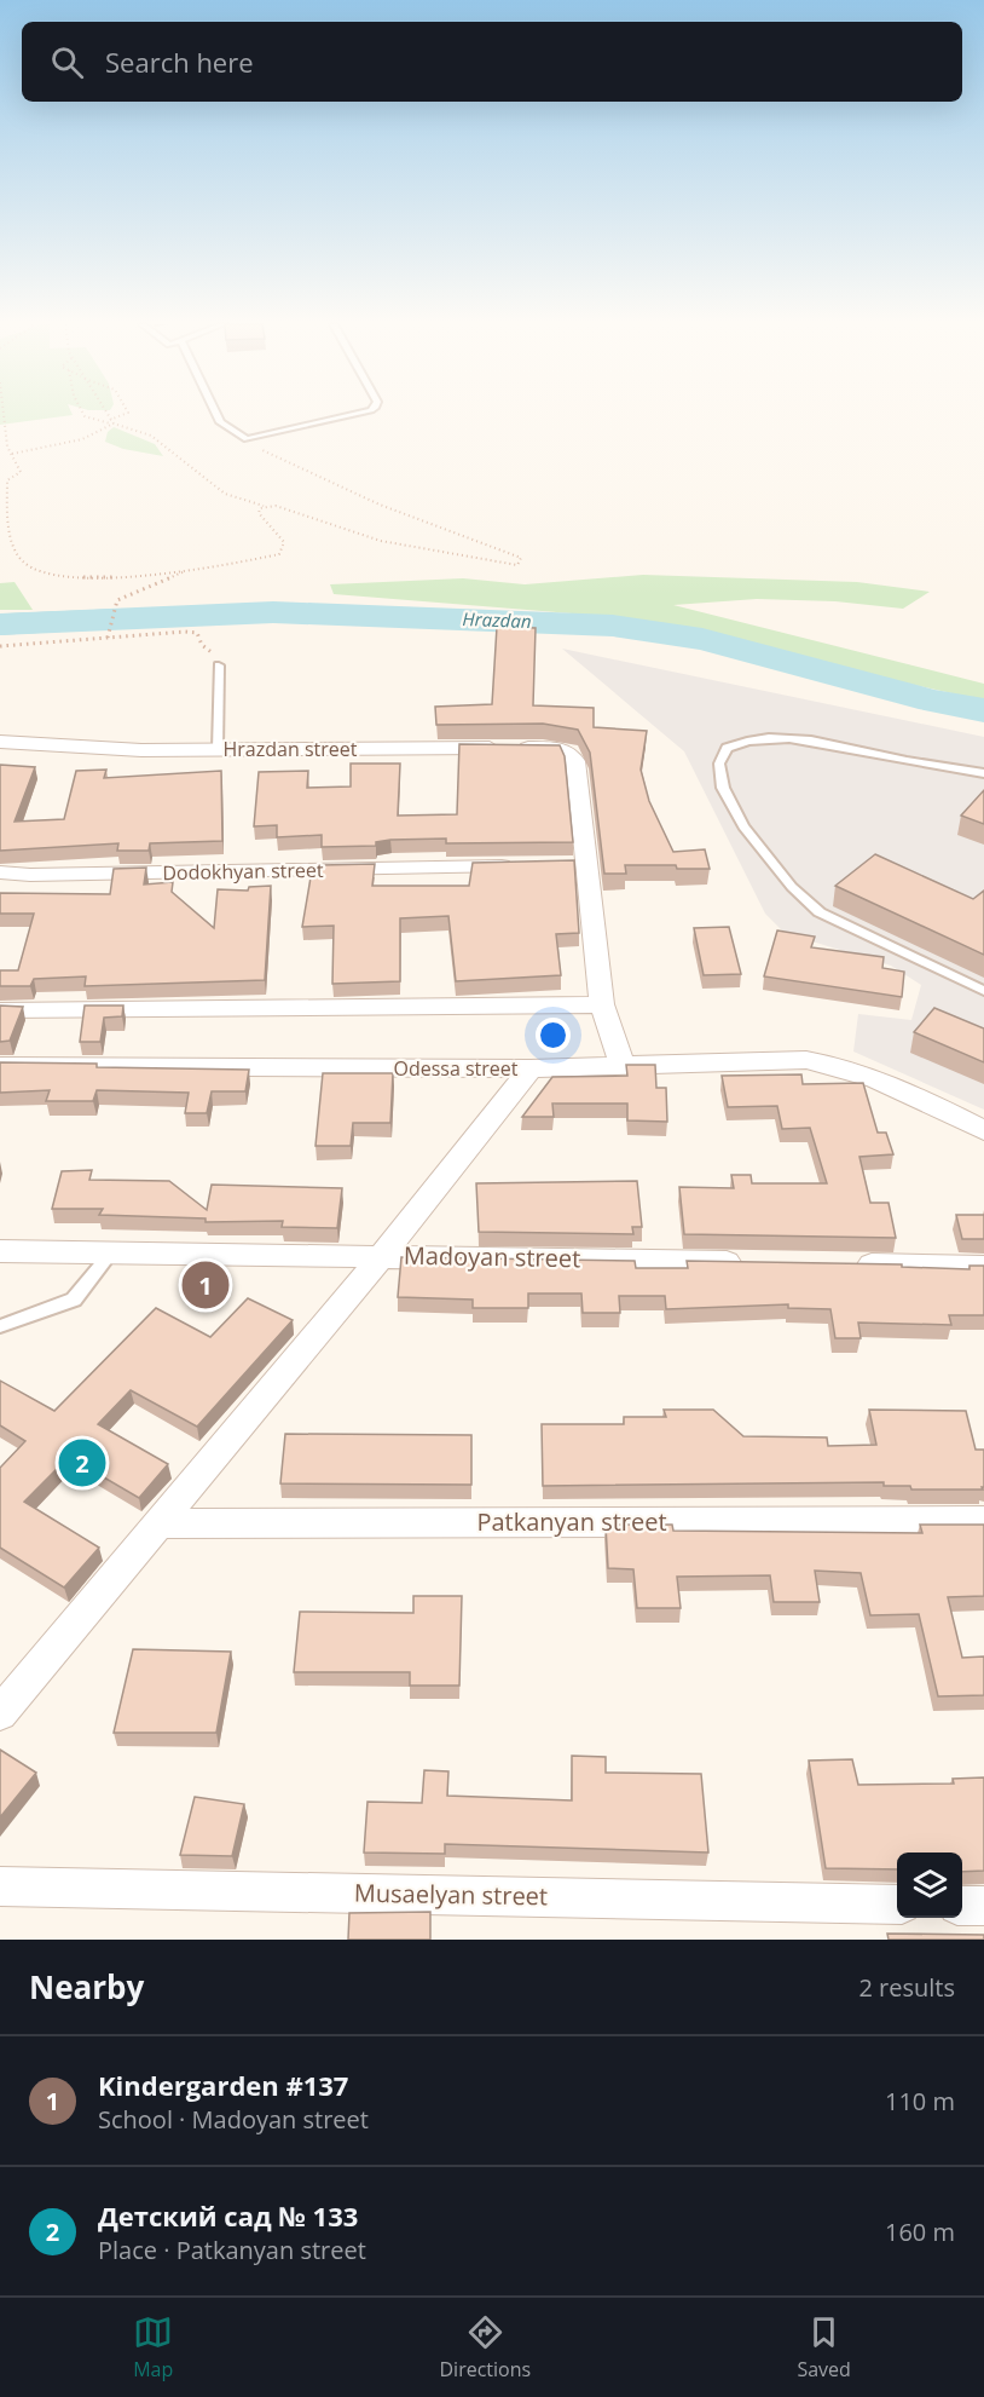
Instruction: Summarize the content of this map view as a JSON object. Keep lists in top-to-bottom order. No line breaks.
{"streets":{"street":["Hrazdan street","Dodokhyan street","Odessa street","Madoyan street","Patkanyan street","Musaelyan street"]},"water":["Hrazdan"],"page":{"search":"Search here","pins":["1","2"],"heading":["Nearby","2 results"],"list":[{"mark":"1","name":"Kindergarden #137","note":"School · Madoyan street","value":"110 m"},{"mark":"2","name":"Детский сад № 133","note":"Place · Patkanyan street","value":"160 m"}],"nav":["Map","Directions","Saved"]}}
